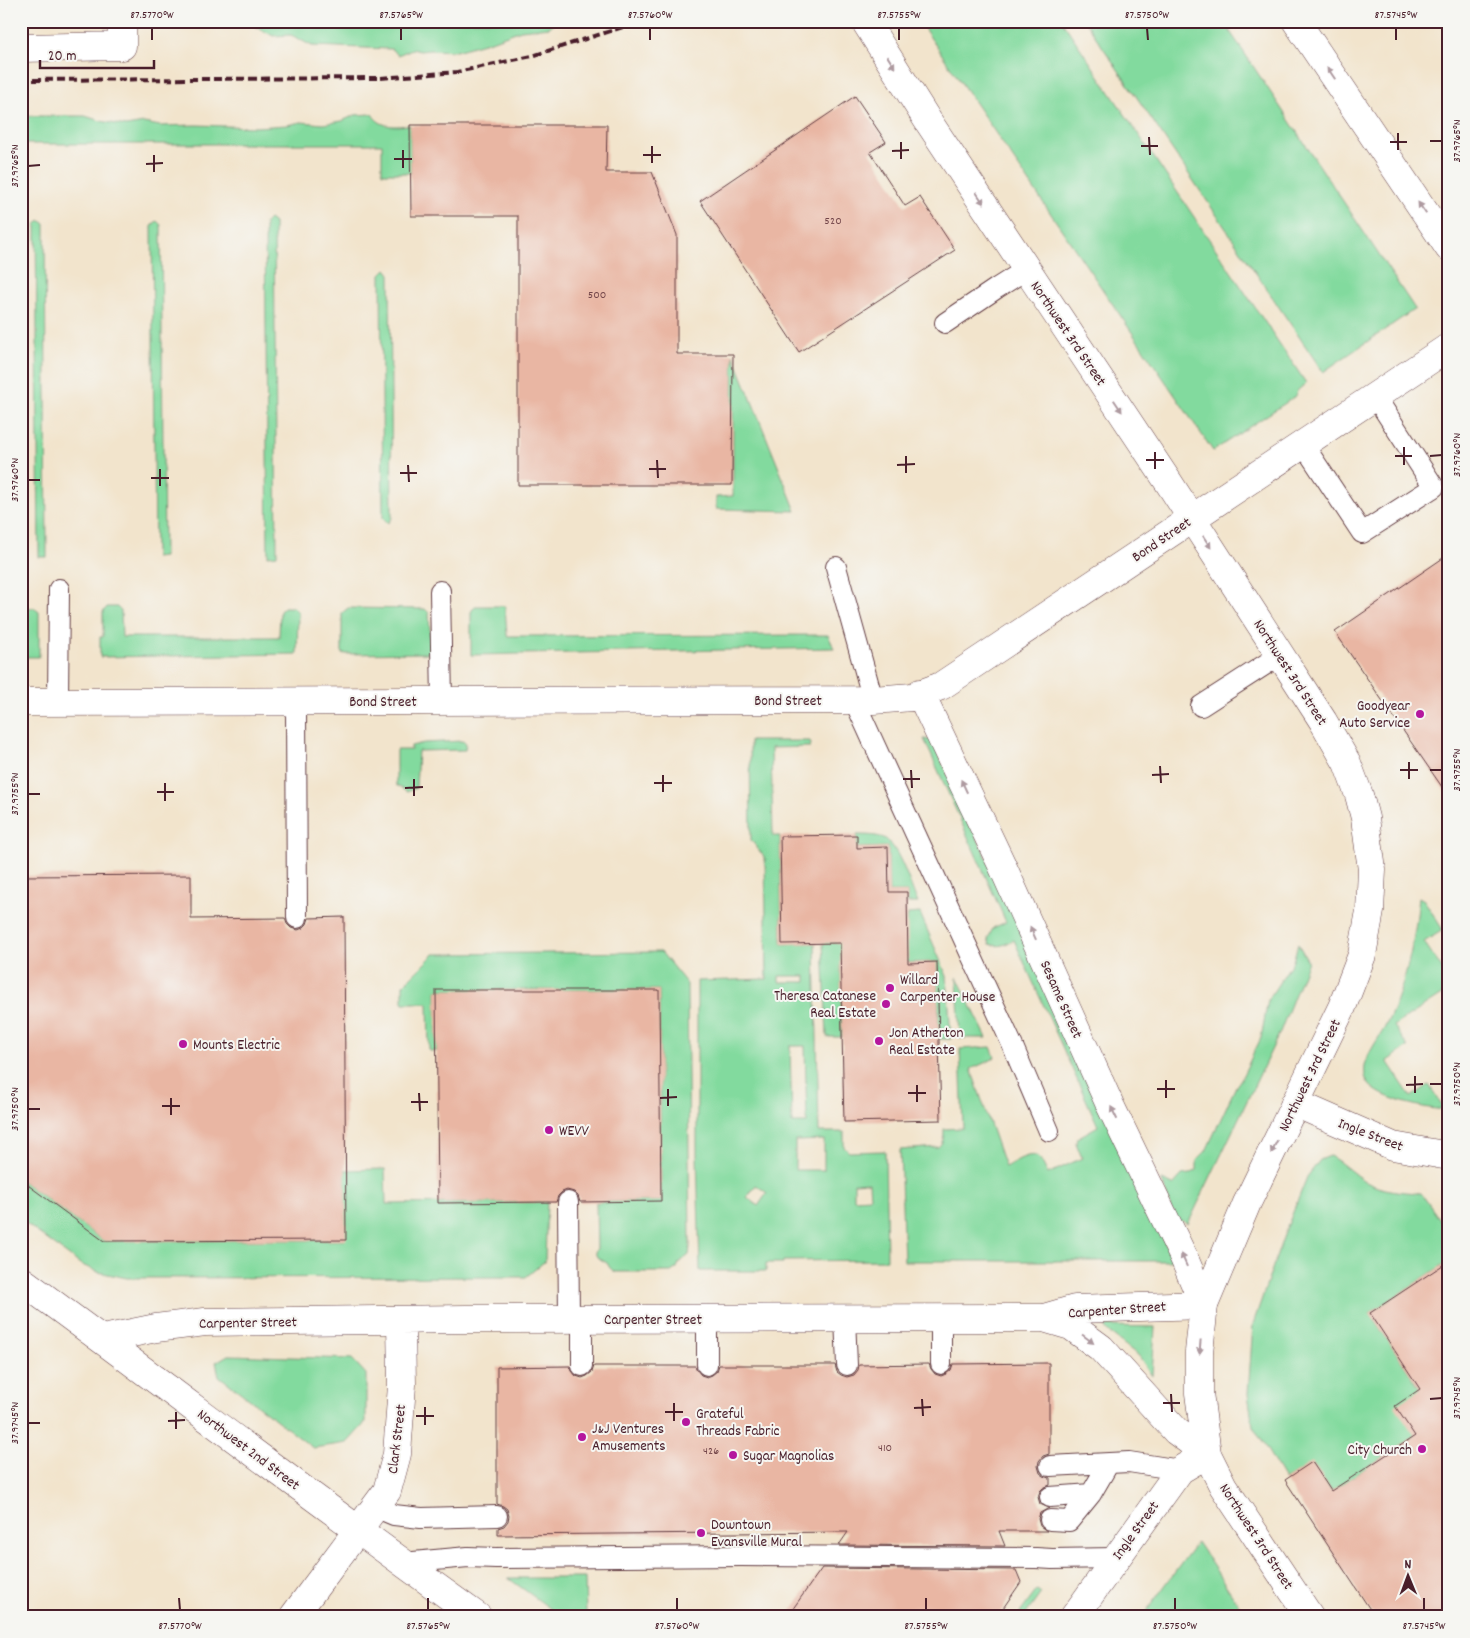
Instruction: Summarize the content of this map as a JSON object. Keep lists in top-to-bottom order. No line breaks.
{"streets":{"street":["Northwest 3rd Street","Bond Street","Sesame Street","Ingle Street","Carpenter Street","Clark Street","Northwest 2nd Street"]},"crossings":[["Northwest 3rd Street","Bond Street"],["Northwest 3rd Street","Sesame Street"],["Northwest 3rd Street","Ingle Street"],["Northwest 3rd Street","Carpenter Street"],["Bond Street","Sesame Street"],["Sesame Street","Carpenter Street"],["Carpenter Street","Clark Street"],["Carpenter Street","Northwest 2nd Street"],["Clark Street","Northwest 2nd Street"]],"one_way":["Northwest 3rd Street","Sesame Street"],"places":["Goodyear Auto Service","Willard Carpenter House","Theresa Catanese Real Estate","Jon Atherton Real Estate","Mounts Electric","WEVV","Grateful Threads Fabric","J&J Ventures Amusements","City Church","Sugar Magnolias","Downtown Evansville Mural"],"house_numbers":["520","500","410","426"],"scale_bar":"20 m","north":"top","coordinates":["87.5770°W","87.5765°W","87.5760°W","87.5755°W","87.5750°W","87.5745°W","37.9765°N","37.9760°N","37.9755°N","37.9750°N","37.9745°N"]}
